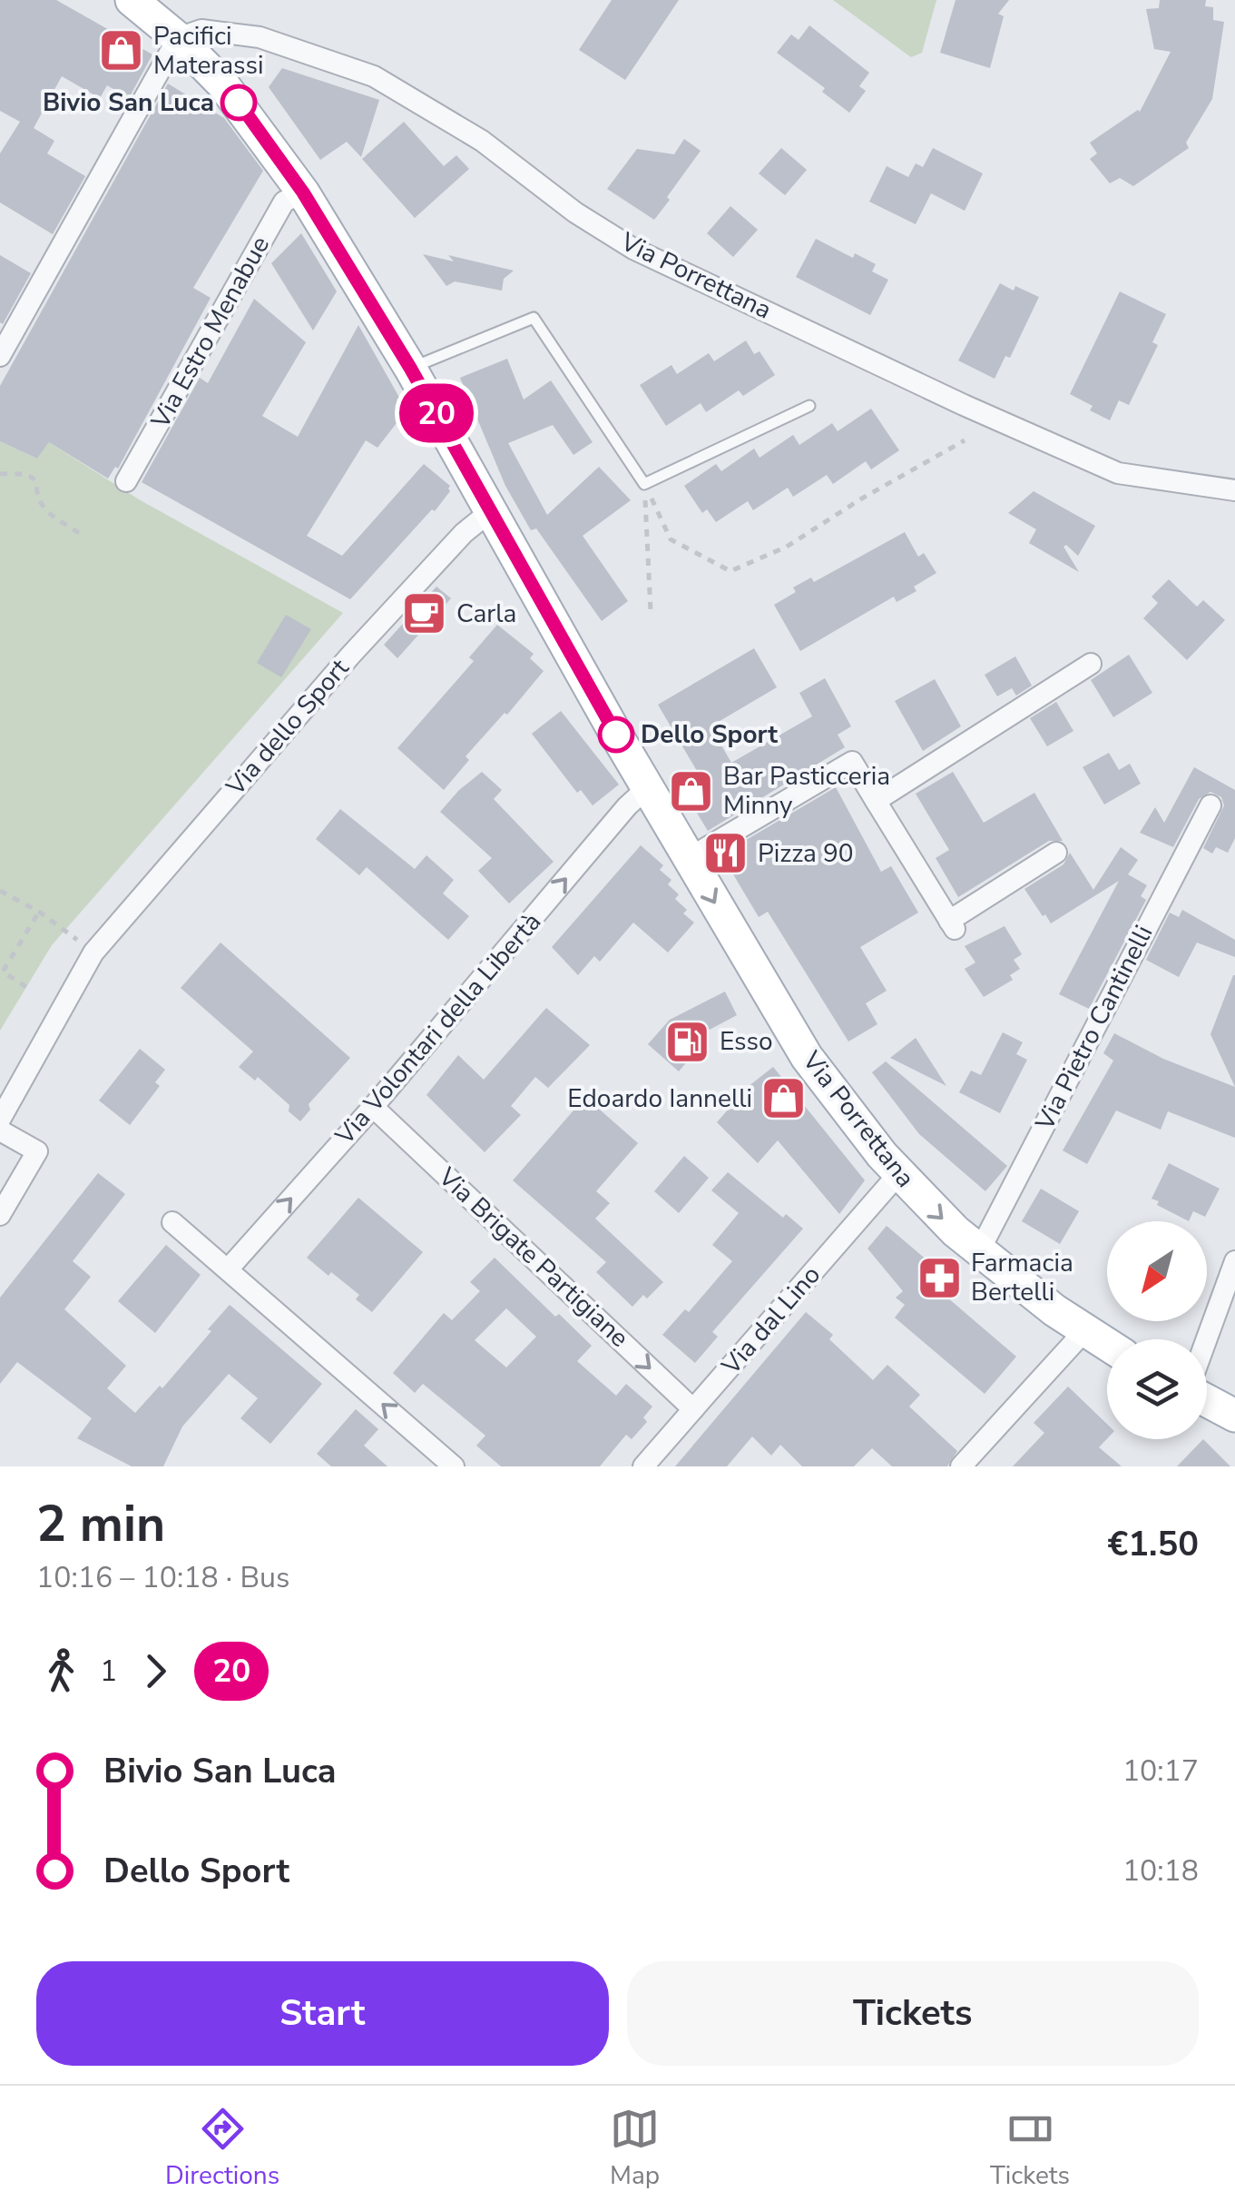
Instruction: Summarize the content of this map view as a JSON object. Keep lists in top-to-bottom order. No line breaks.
{"streets":{"main road":["Via Porrettana"],"street":["Via Estro Menabue","Via dello Sport","Via Pietro Cantinelli","Via Volontari della Libertà","Via Brigate Partigiane","Via dal Lino"]},"crossings":[["Via Porrettana","Via Estro Menabue"],["Via Porrettana","Via dello Sport"],["Via Porrettana","Via Pietro Cantinelli"],["Via Porrettana","Via Volontari della Libertà"],["Via Porrettana","Via dal Lino"],["Via Volontari della Libertà","Via Brigate Partigiane"],["Via Brigate Partigiane","Via dal Lino"]],"one_way":["Via Volontari della Libertà","Via Brigate Partigiane"],"places":{"shop":["Pacifici Materassi","Bar Pasticceria Minny","Edoardo Iannelli"],"other":["Bivio San Luca","Dello Sport"],"cafe":["Carla"],"restaurant":["Pizza 90"],"fuel station":["Esso"],"pharmacy":["Farmacia Bertelli"]},"lines":["bus line 20"],"north":"bottom left","page":{"on_map":"20","heading":["2 min","10:16 – 10:18 · Bus","€1.50"],"legs":["1","20"],"list":[{"name":"Bivio San Luca","value":"10:17"},{"name":"Dello Sport","value":"10:18"}],"buttons":["Start","Tickets"],"tabs":["Directions","Map","Tickets"]}}
